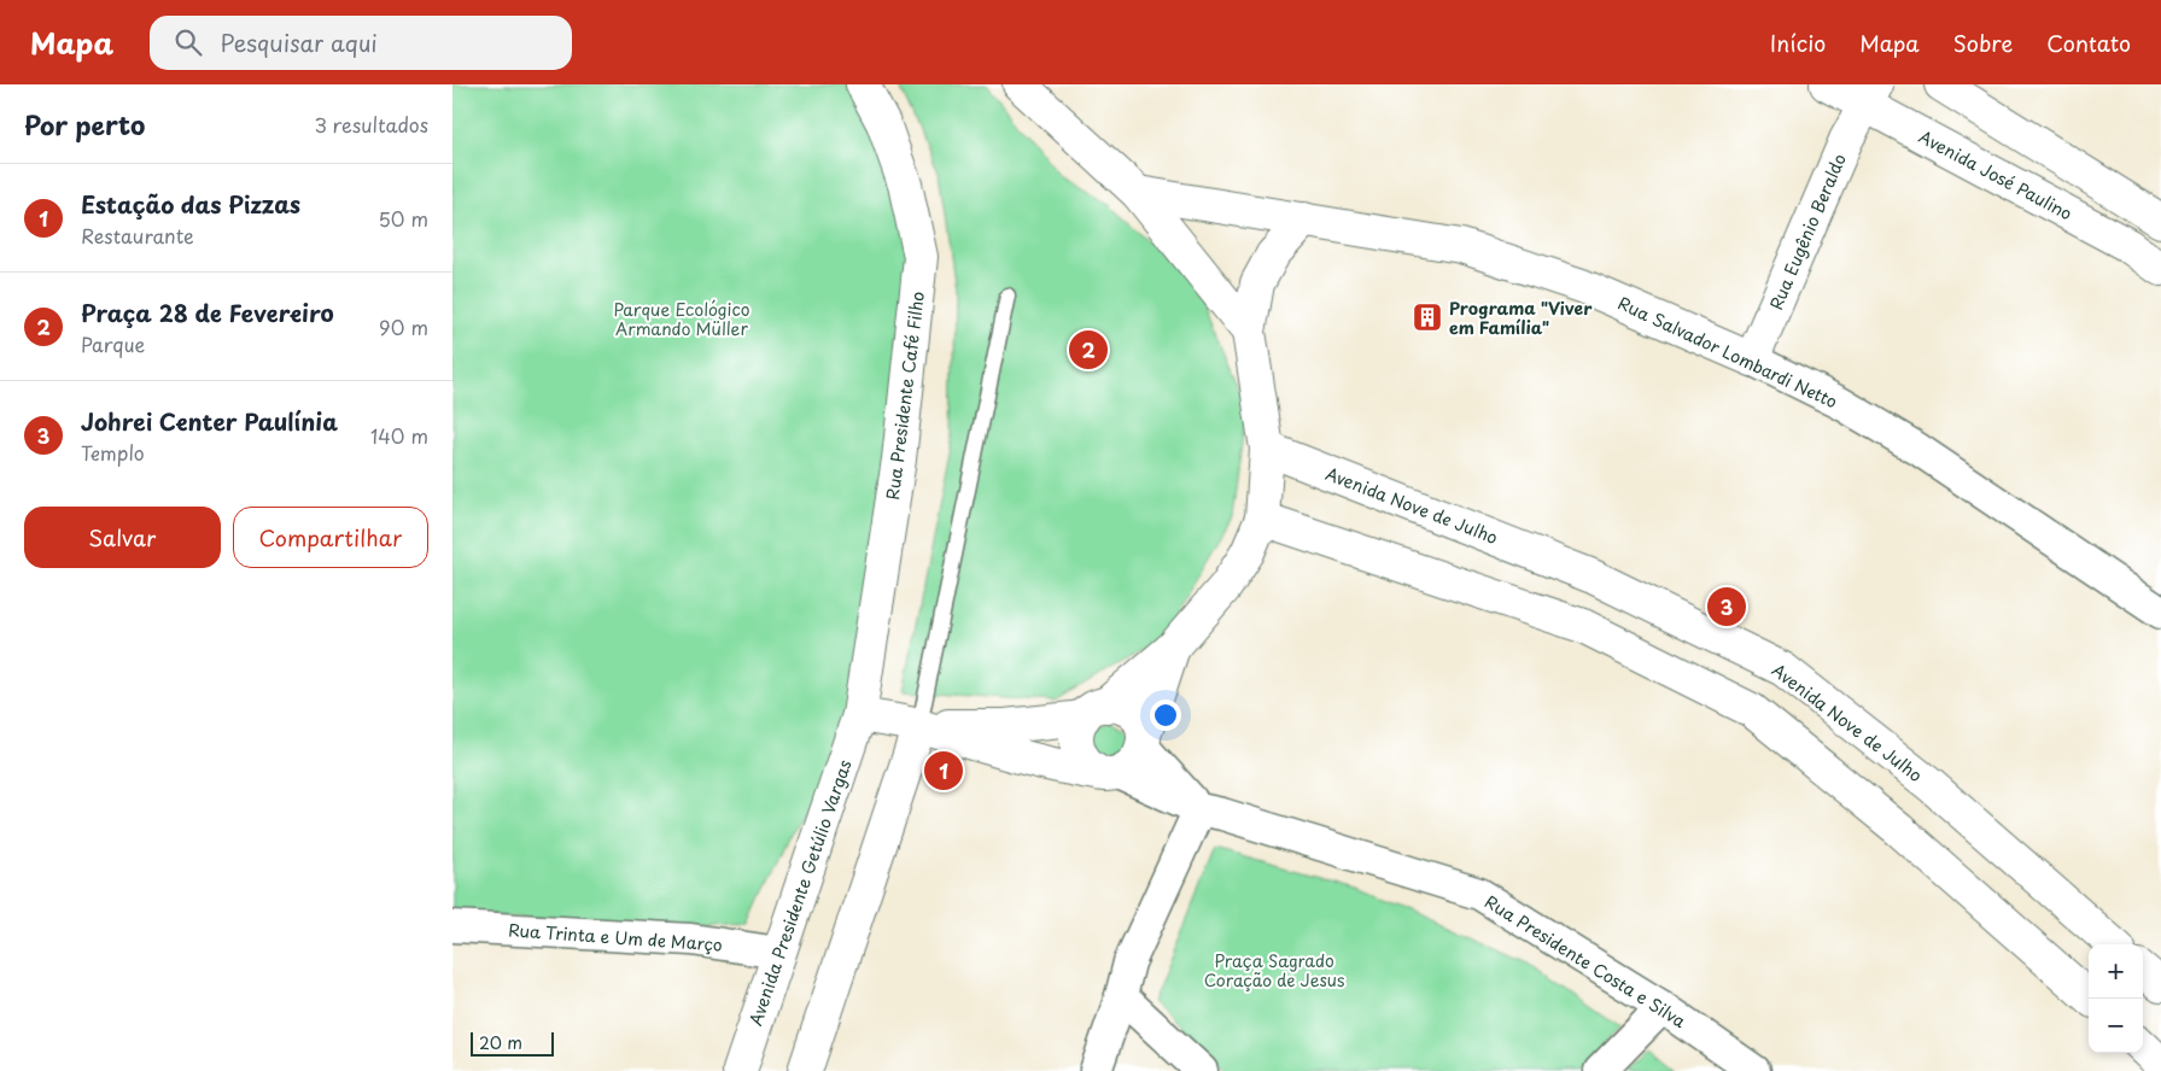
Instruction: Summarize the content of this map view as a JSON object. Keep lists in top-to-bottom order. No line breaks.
{"streets":{"main road":["Avenida José Paulino","Rua Eugênio Beraldo","Rua Salvador Lombardi Netto","Rua Presidente Café Filho","Avenida Nove de Julho","Avenida Presidente Getúlio Vargas"],"street":["Rua Trinta e Um de Março","Rua Presidente Costa e Silva"]},"crossings":[["Avenida José Paulino","Rua Eugênio Beraldo"],["Rua Eugênio Beraldo","Rua Salvador Lombardi Netto"],["Rua Presidente Café Filho","Avenida Presidente Getúlio Vargas"],["Avenida Presidente Getúlio Vargas","Rua Trinta e Um de Março"]],"parks":["Parque Ecológico Armando Müller","Praça Sagrado Coração de Jesus"],"places":{"building":["Programa \"Viver em Família\""]},"scale_bar":"20 m","page":{"header":"Mapa","search":"Pesquisar aqui","nav":["Início","Mapa","Sobre","Contato"],"heading":["Por perto","3 resultados"],"list":[{"mark":"1","name":"Estação das Pizzas","note":"Restaurante","value":"50 m"},{"mark":"2","name":"Praça 28 de Fevereiro","note":"Parque","value":"90 m"},{"mark":"3","name":"Johrei Center Paulínia","note":"Templo","value":"140 m"}],"pins":["2","3","1"],"buttons":["Salvar","Compartilhar"],"map_buttons":["+","−"],"scale":"20 m"}}
